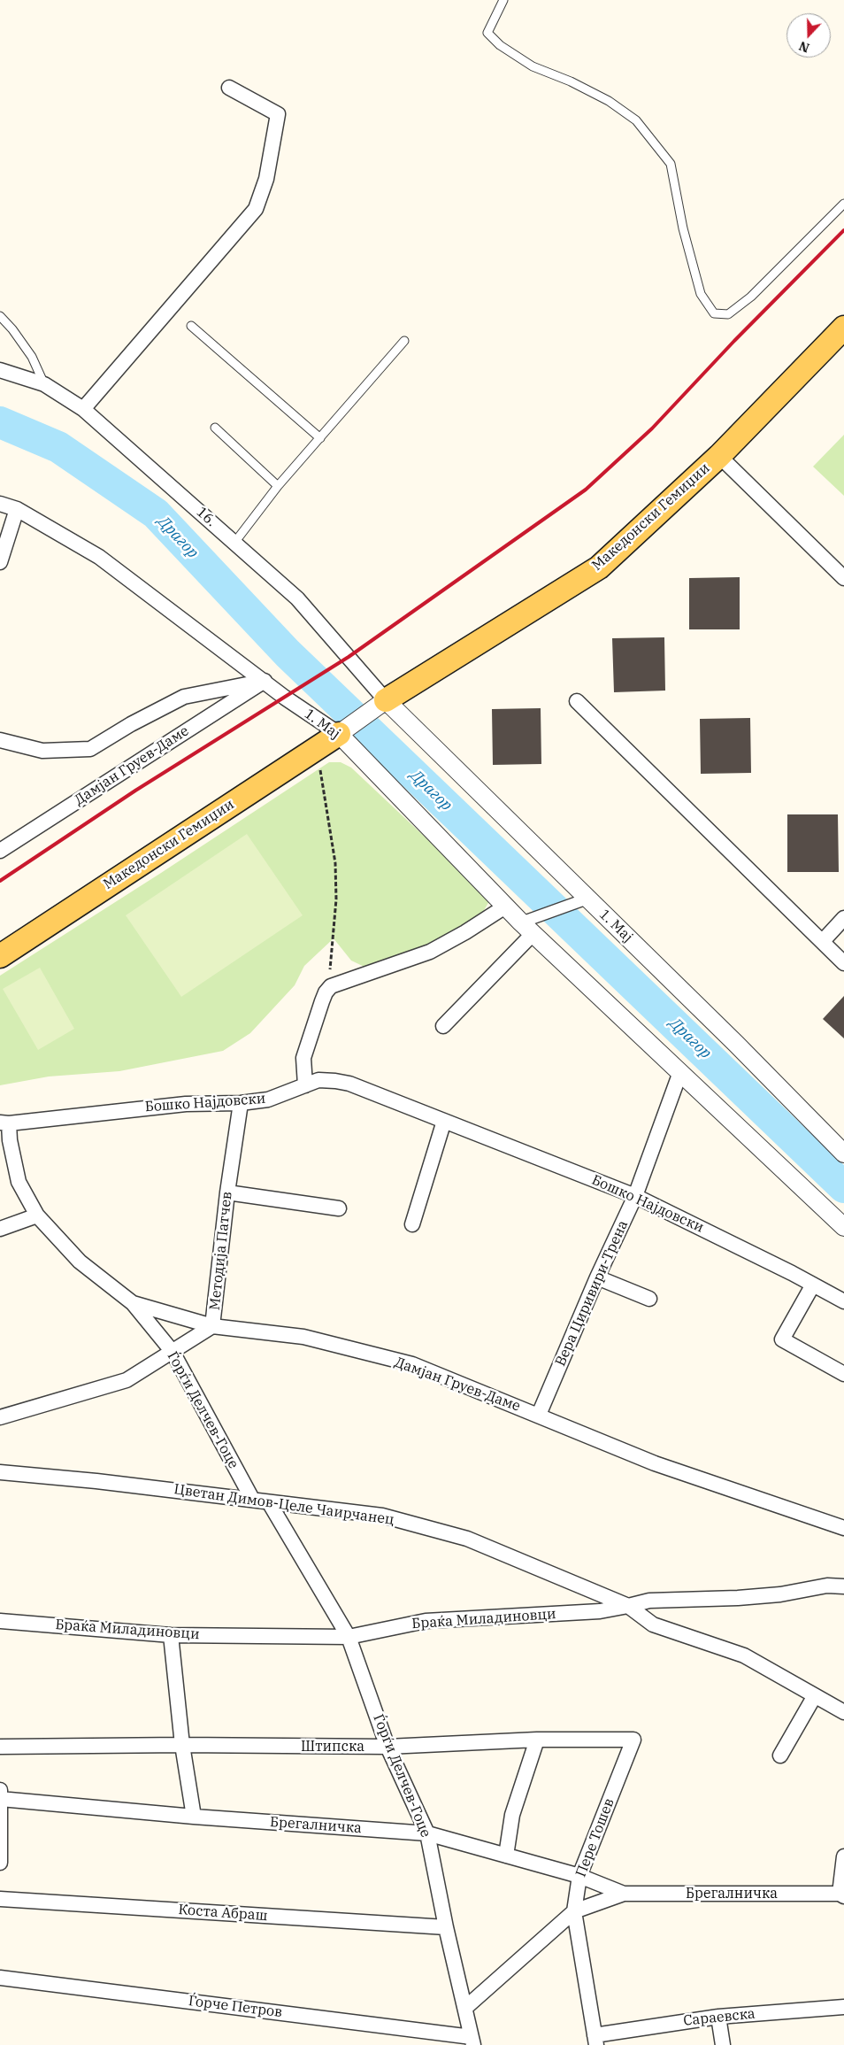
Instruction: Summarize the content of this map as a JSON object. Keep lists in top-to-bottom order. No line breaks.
{"streets":{"main road":["Македонски Гемиџии"],"street":["16.","1. Мај","Дамјан Груев-Даме","Бошко Најдовски","Методија Патчев","Вера Циривири-Трена","Ѓорѓи Делчев-Гоце","Цветан Димов-Целе Чаирчанец","Браќа Миладиновци","Штипска","Брегалничка","Пере Тошев","Коста Абраш","Ѓорче Петров","Сараевска"]},"crossings":[["16.","Македонски Гемиџии"],["16.","1. Мај"],["Македонски Гемиџии","1. Мај"],["1. Мај","Дамјан Груев-Даме"],["1. Мај","Вера Циривири-Трена"],["Дамјан Груев-Даме","Бошко Најдовски"],["Дамјан Груев-Даме","Методија Патчев"],["Дамјан Груев-Даме","Вера Циривири-Трена"],["Дамјан Груев-Даме","Ѓорѓи Делчев-Гоце"],["Бошко Најдовски","Методија Патчев"],["Бошко Најдовски","Вера Циривири-Трена"],["Методија Патчев","Ѓорѓи Делчев-Гоце"],["Ѓорѓи Делчев-Гоце","Цветан Димов-Целе Чаирчанец"],["Ѓорѓи Делчев-Гоце","Браќа Миладиновци"],["Ѓорѓи Делчев-Гоце","Штипска"],["Ѓорѓи Делчев-Гоце","Брегалничка"],["Ѓорѓи Делчев-Гоце","Коста Абраш"],["Ѓорѓи Делчев-Гоце","Ѓорче Петров"],["Цветан Димов-Целе Чаирчанец","Браќа Миладиновци"],["Штипска","Пере Тошев"],["Брегалничка","Пере Тошев"],["Пере Тошев","Сараевска"]],"water":["Драгор"],"north":"bottom"}
